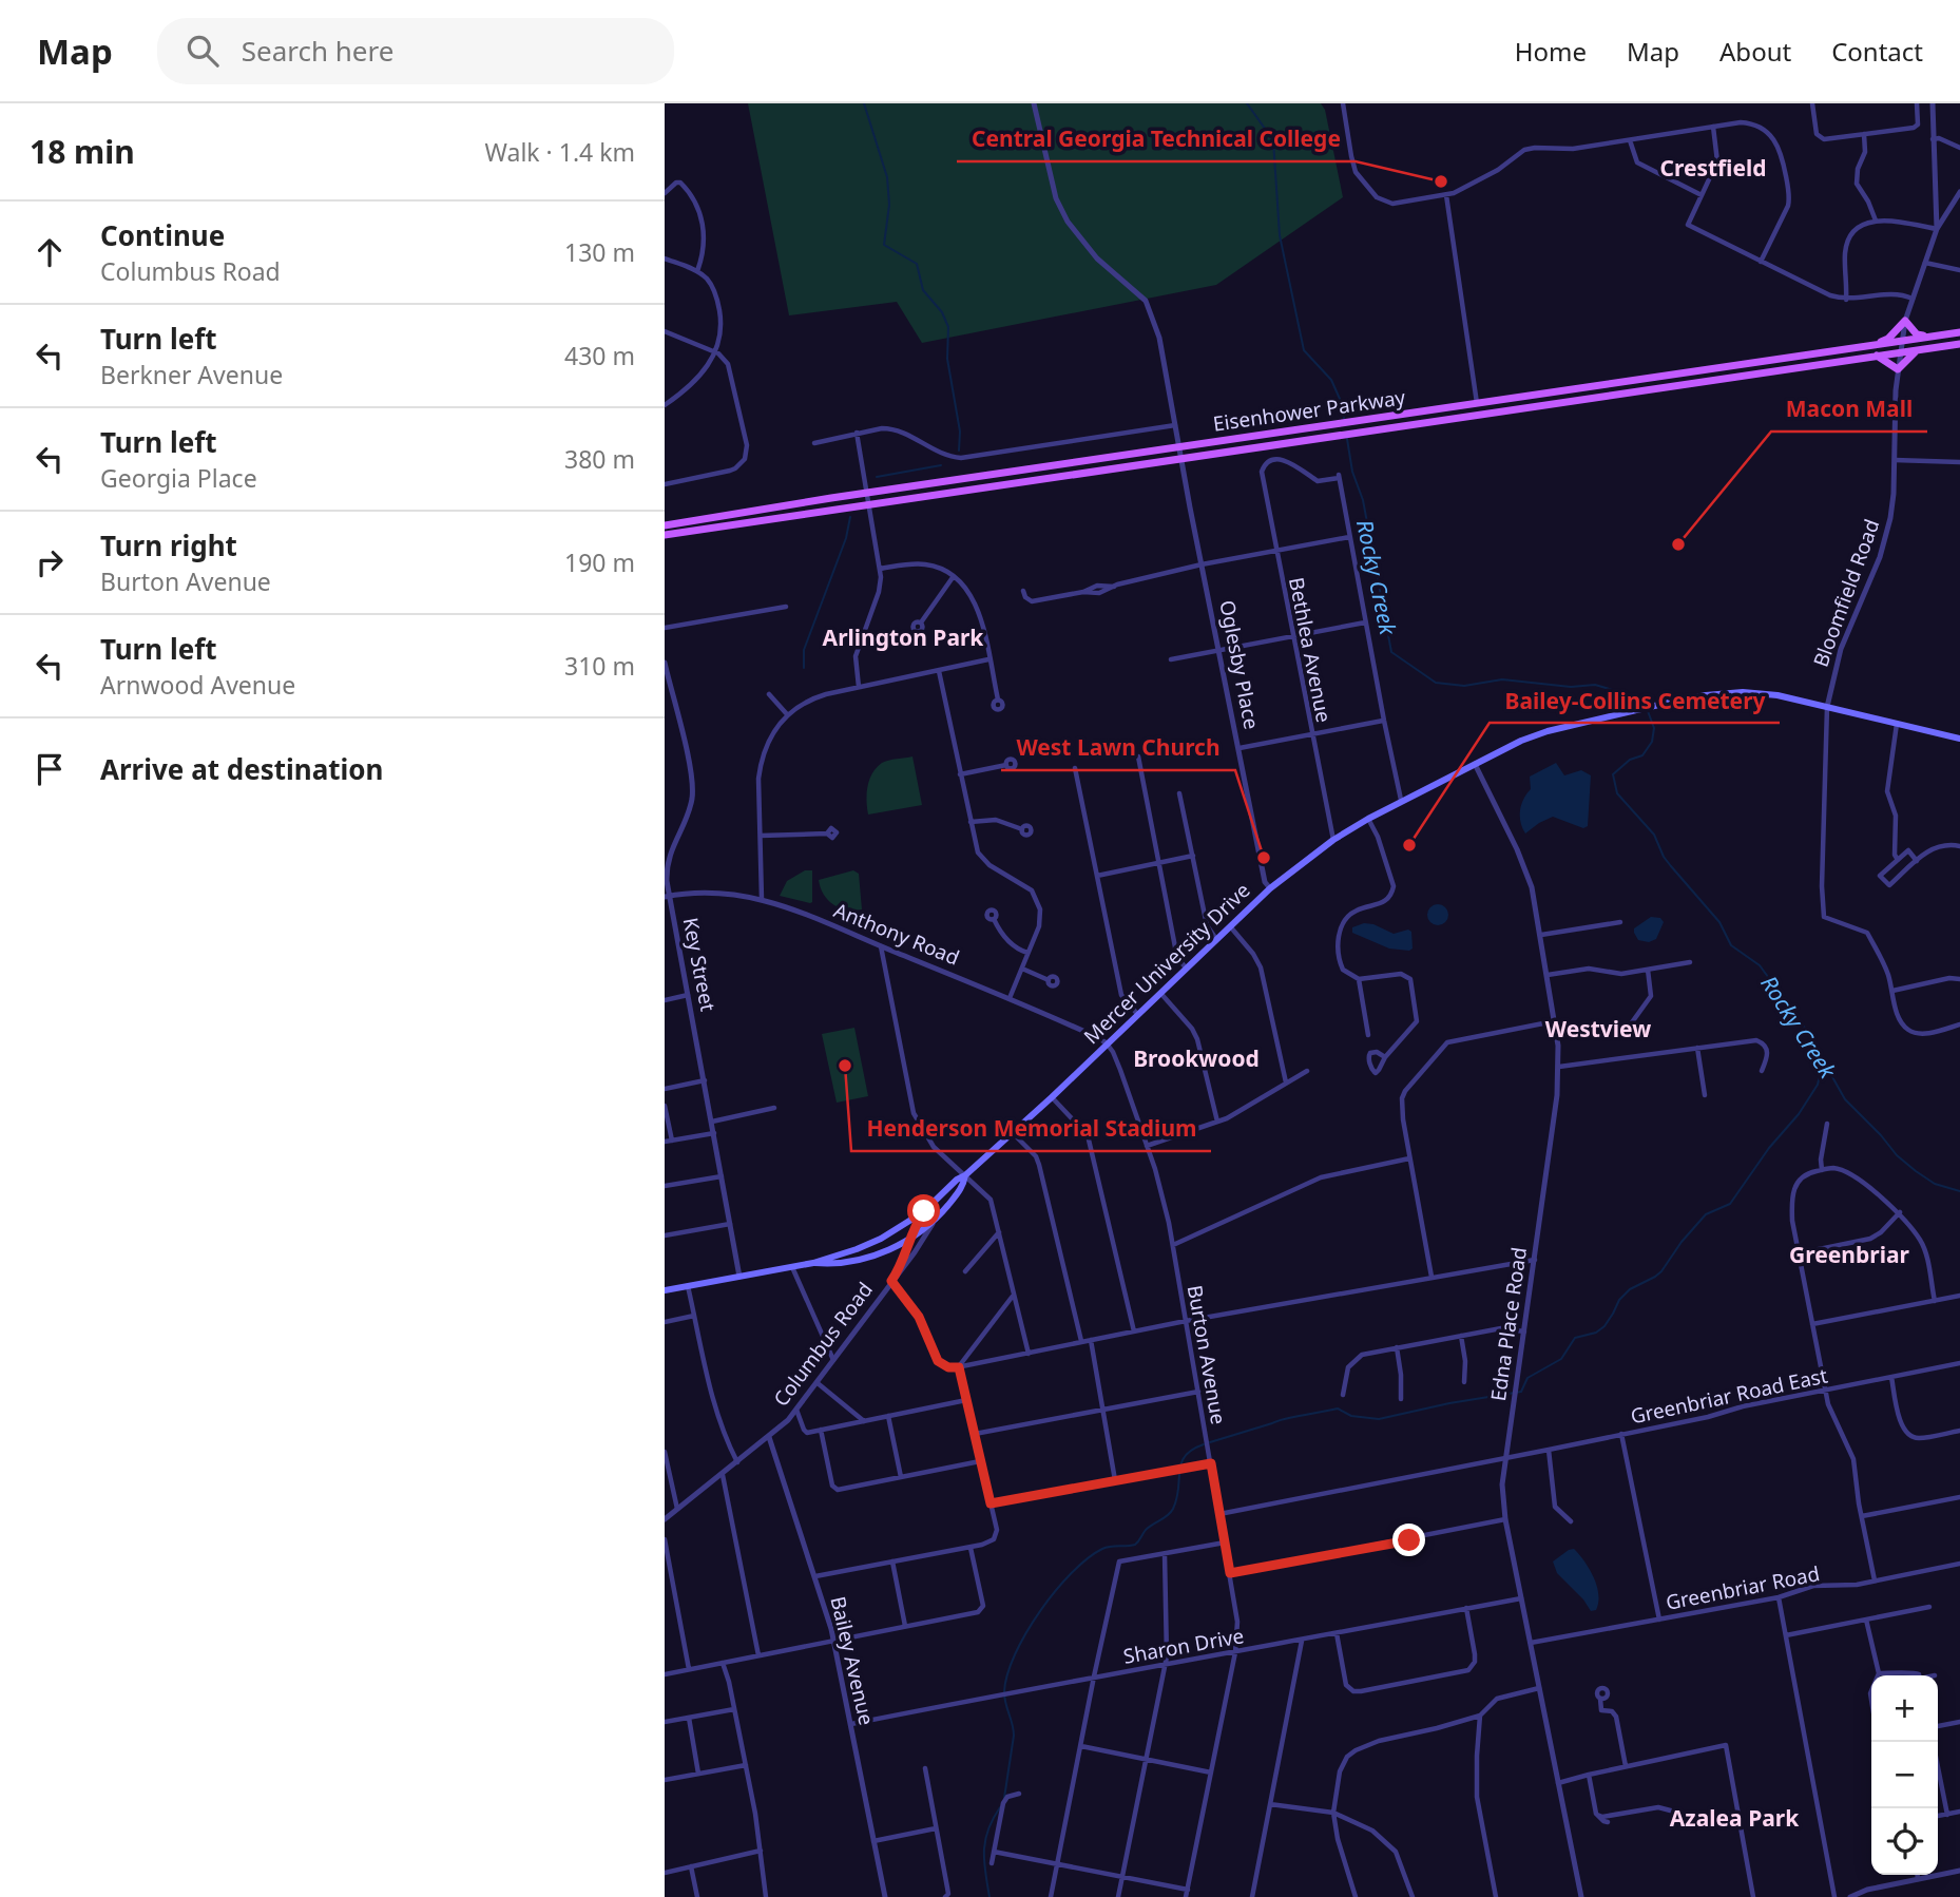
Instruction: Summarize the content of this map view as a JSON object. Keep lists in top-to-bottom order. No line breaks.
{"streets":{"main road":["Eisenhower Parkway","Mercer University Drive"],"street":["Bloomfield Road","Bethlea Avenue","Oglesby Place","Anthony Road","Key Street","Edna Place Road","Columbus Road","Burton Avenue","Greenbriar Road East","Greenbriar Road","Sharon Drive","Bailey Avenue"]},"crossings":[["Eisenhower Parkway","Bloomfield Road"],["Eisenhower Parkway","Oglesby Place"],["Bloomfield Road","Mercer University Drive"],["Bethlea Avenue","Mercer University Drive"],["Oglesby Place","Mercer University Drive"],["Anthony Road","Mercer University Drive"],["Anthony Road","Key Street"],["Anthony Road","Burton Avenue"],["Mercer University Drive","Key Street"],["Mercer University Drive","Edna Place Road"],["Mercer University Drive","Columbus Road"],["Mercer University Drive","Burton Avenue"],["Edna Place Road","Greenbriar Road East"],["Edna Place Road","Greenbriar Road"],["Edna Place Road","Sharon Drive"],["Columbus Road","Bailey Avenue"],["Burton Avenue","Greenbriar Road East"],["Burton Avenue","Sharon Drive"],["Sharon Drive","Bailey Avenue"]],"districts":["Crestfield","Arlington Park","Westview","Brookwood","Greenbriar","Azalea Park"],"water":["Rocky Creek"],"places":["Central Georgia Technical College","Macon Mall","Bailey-Collins Cemetery","West Lawn Church","Henderson Memorial Stadium"],"page":{"header":"Map","search":"Search here","nav":["Home","Map","About","Contact"],"heading":["18 min","Walk · 1.4 km"],"list":[["Continue","Columbus Road","130 m"],["Turn left","Berkner Avenue","430 m"],["Turn left","Georgia Place","380 m"],["Turn right","Burton Avenue","190 m"],["Turn left","Arnwood Avenue","310 m"],"Arrive at destination"],"map_buttons":["+","−"]}}
